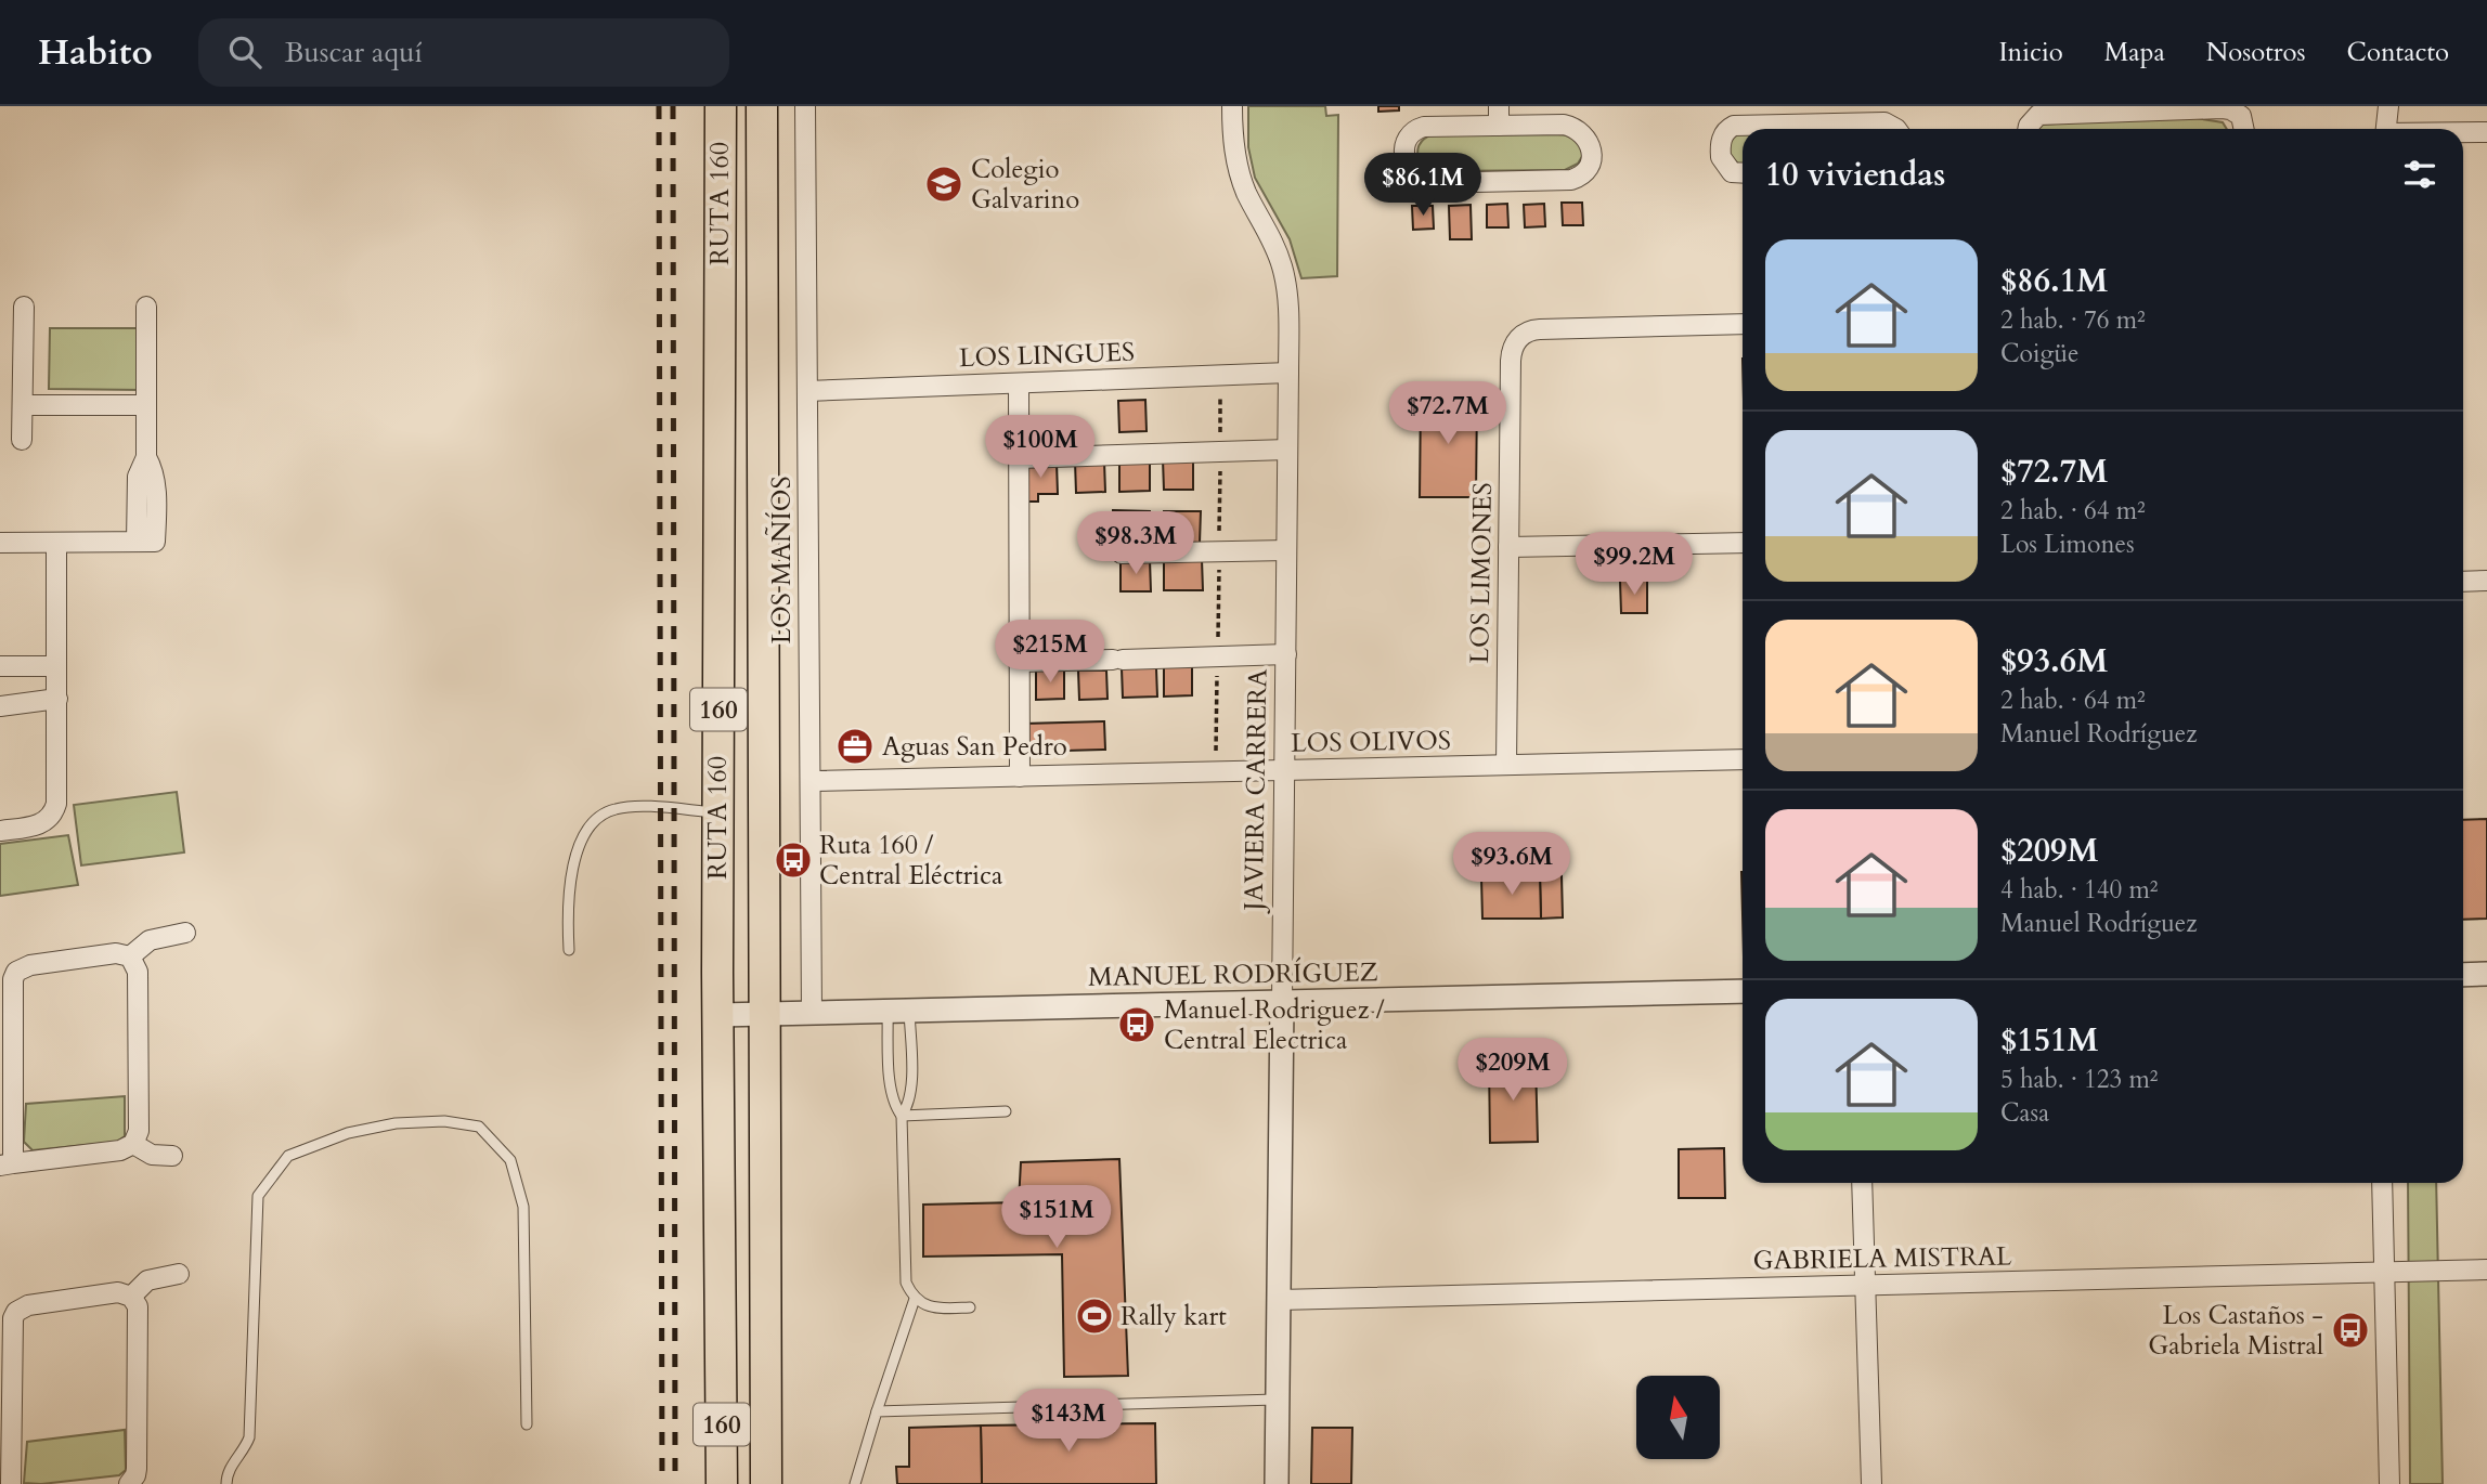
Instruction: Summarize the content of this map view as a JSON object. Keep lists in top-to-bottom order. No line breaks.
{"streets":{"highway":["RUTA 160","160"],"street":["LOS LINGUES","LOS MAÑÍOS","LOS LIMONES","LOS OLIVOS","JAVIERA CARRERA","MANUEL RODRÍGUEZ","GABRIELA MISTRAL"]},"crossings":[["RUTA 160","MANUEL RODRÍGUEZ"],["LOS LINGUES","LOS MAÑÍOS"],["LOS LINGUES","JAVIERA CARRERA"],["LOS MAÑÍOS","LOS OLIVOS"],["LOS MAÑÍOS","MANUEL RODRÍGUEZ"],["LOS LIMONES","LOS OLIVOS"],["LOS OLIVOS","JAVIERA CARRERA"],["JAVIERA CARRERA","MANUEL RODRÍGUEZ"],["JAVIERA CARRERA","GABRIELA MISTRAL"]],"places":{"school or university":["Colegio Galvarino"],"office":["Aguas San Pedro"],"bus stop":["Ruta 160 / Central Eléctrica","Manuel Rodriguez / Central Electrica","Los Castaños - Gabriela Mistral"],"sports":["Rally kart"]},"north":"top","page":{"header":"Habito","search":"Buscar aquí","nav":["Inicio","Mapa","Nosotros","Contacto"],"heading":"10 viviendas","price":["$86.1M","$72.7M","$100M","$98.3M","$99.2M","$215M","$93.6M","$209M","$151M","$143M"],"list":[{"name":"$86.1M","note":"2 hab. · 76 m² · Coigüe"},{"name":"$72.7M","note":"2 hab. · 64 m² · Los Limones"},{"name":"$93.6M","note":"2 hab. · 64 m² · Manuel Rodríguez"},{"name":"$209M","note":"4 hab. · 140 m² · Manuel Rodríguez"},{"name":"$151M","note":"5 hab. · 123 m² · Casa"}]}}
